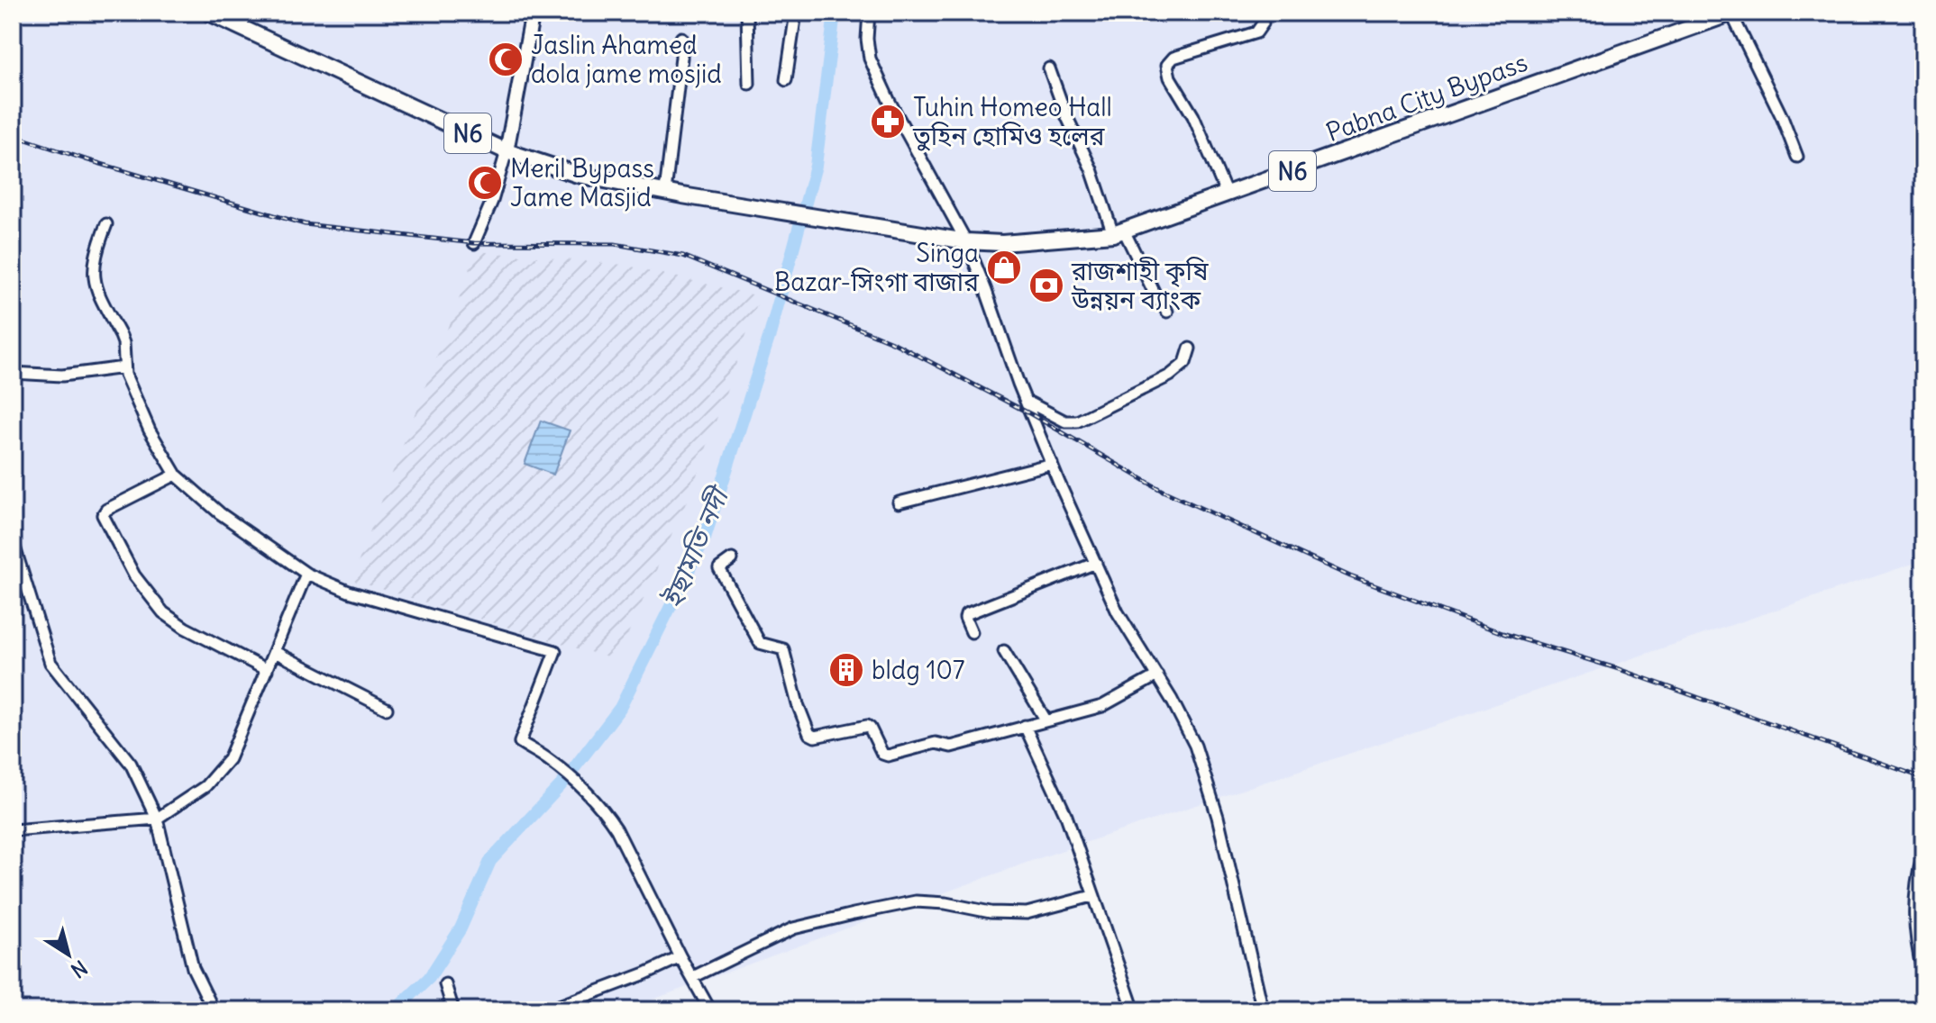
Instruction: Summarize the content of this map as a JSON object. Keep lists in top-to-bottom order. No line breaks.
{"streets":{"highway":["Pabna City Bypass","N6"]},"crossings":[["Pabna City Bypass","N6"]],"water":["ইছামতি নদী"],"places":{"mosque":["Jaslin Ahamed dola jame mosjid","Meril Bypass Jame Masjid"],"pharmacy":["Tuhin Homeo Hall তুহিন হোমিও হলের"],"shop":["Singa Bazar-সিংগা বাজার"],"bank":["রাজশাহী কৃষি উন্নয়ন ব্যাংক"],"building":["bldg 107"]},"north":"bottom right"}
